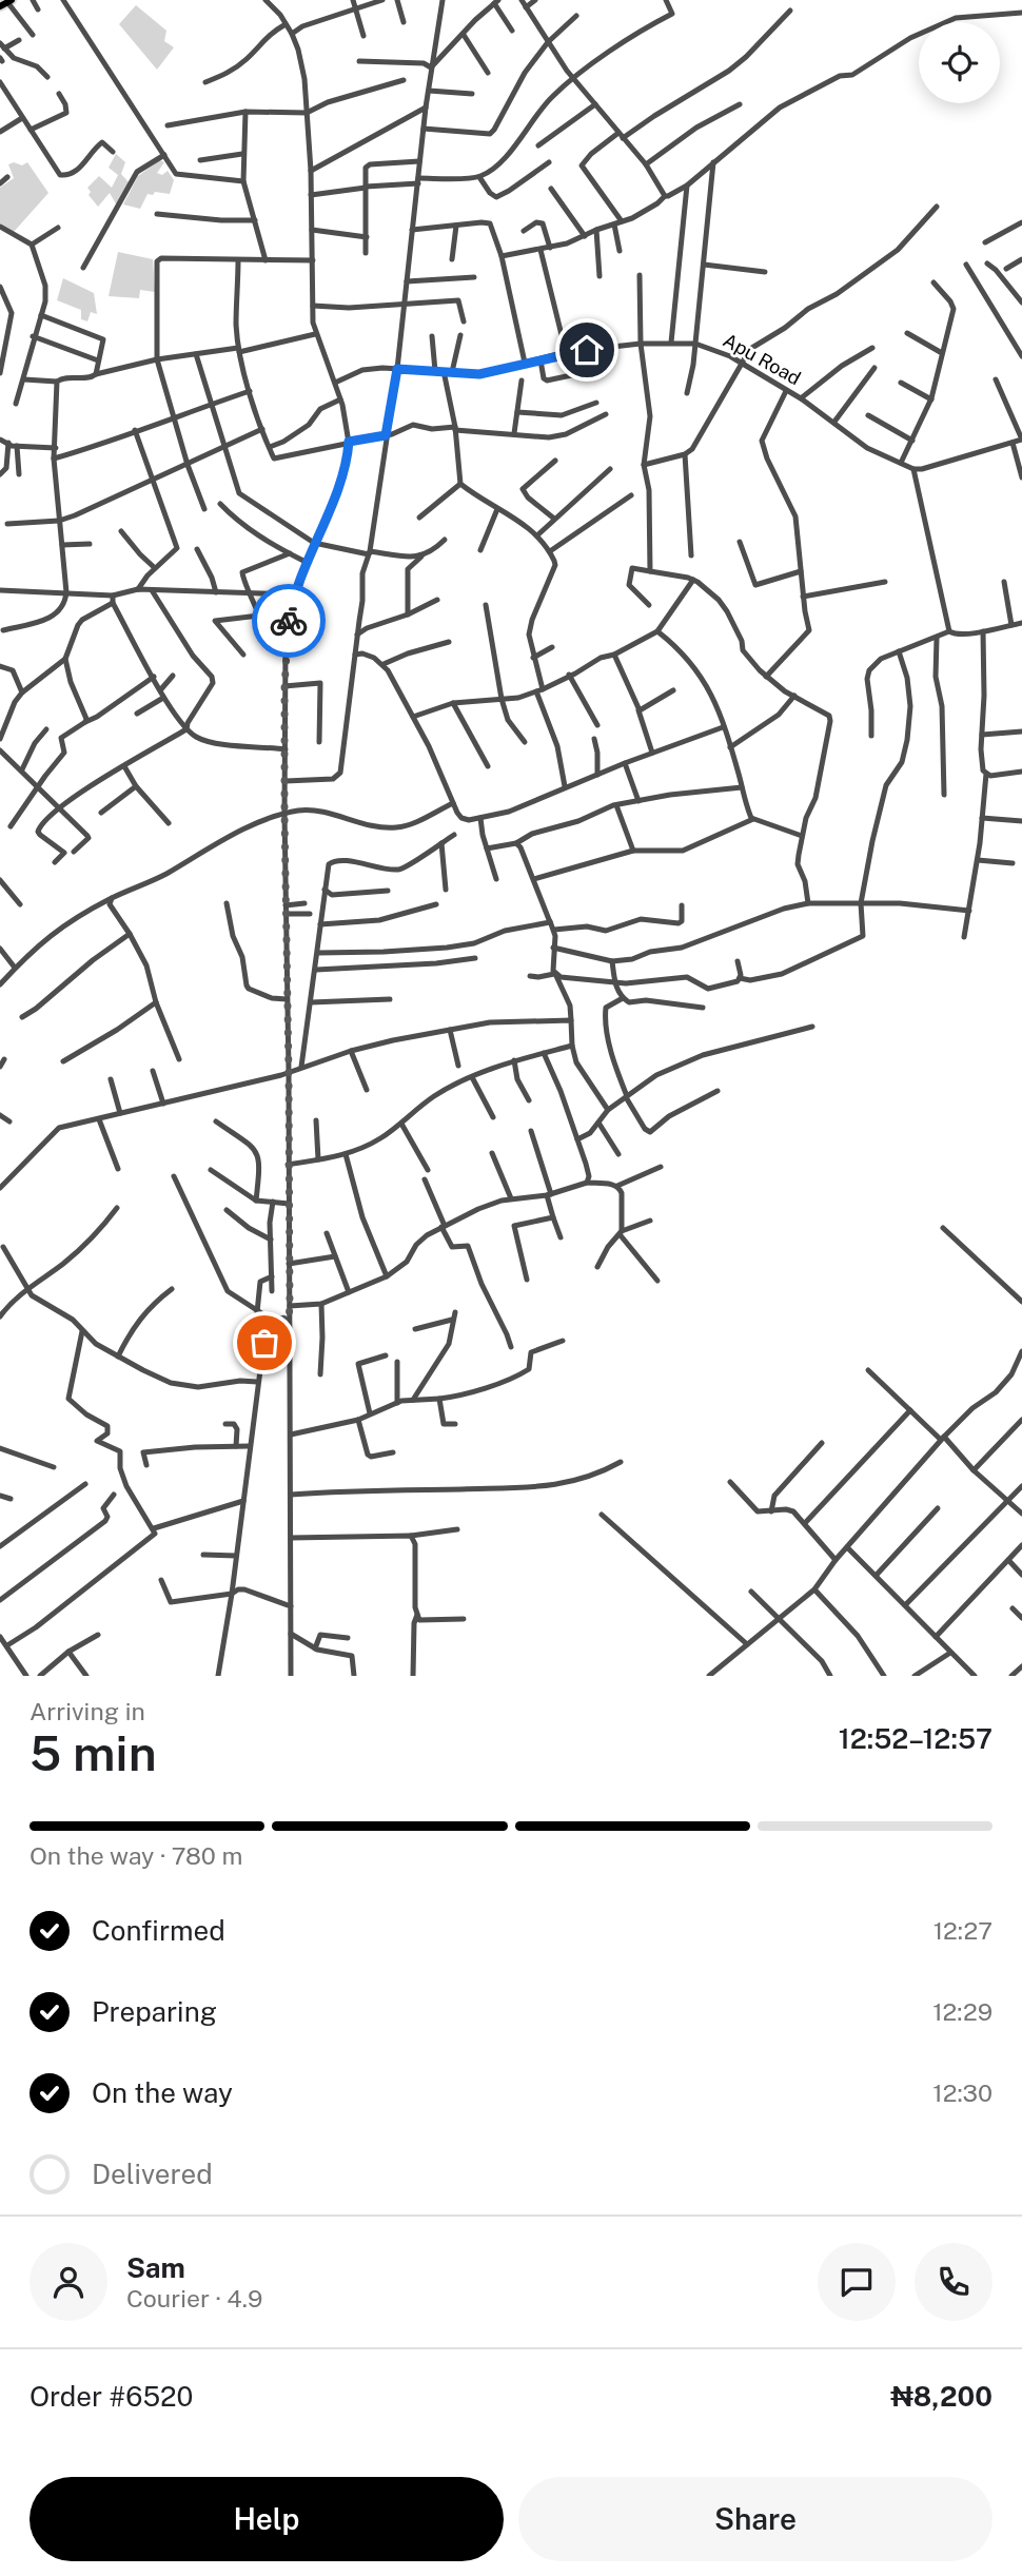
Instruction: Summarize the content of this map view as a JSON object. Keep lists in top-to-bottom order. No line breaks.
{"streets":{"street":["Apu Road"]},"page":{"heading":["5 min","Arriving in","12:52–12:57"],"panel":["Sam","Courier · 4.9","Order #6520","₦8,200"],"bar":"On the way · 780 m","list":[["Confirmed","12:27"],["Preparing","12:29"],["On the way","12:30"],"Delivered"],"buttons":["Help","Share"]}}
